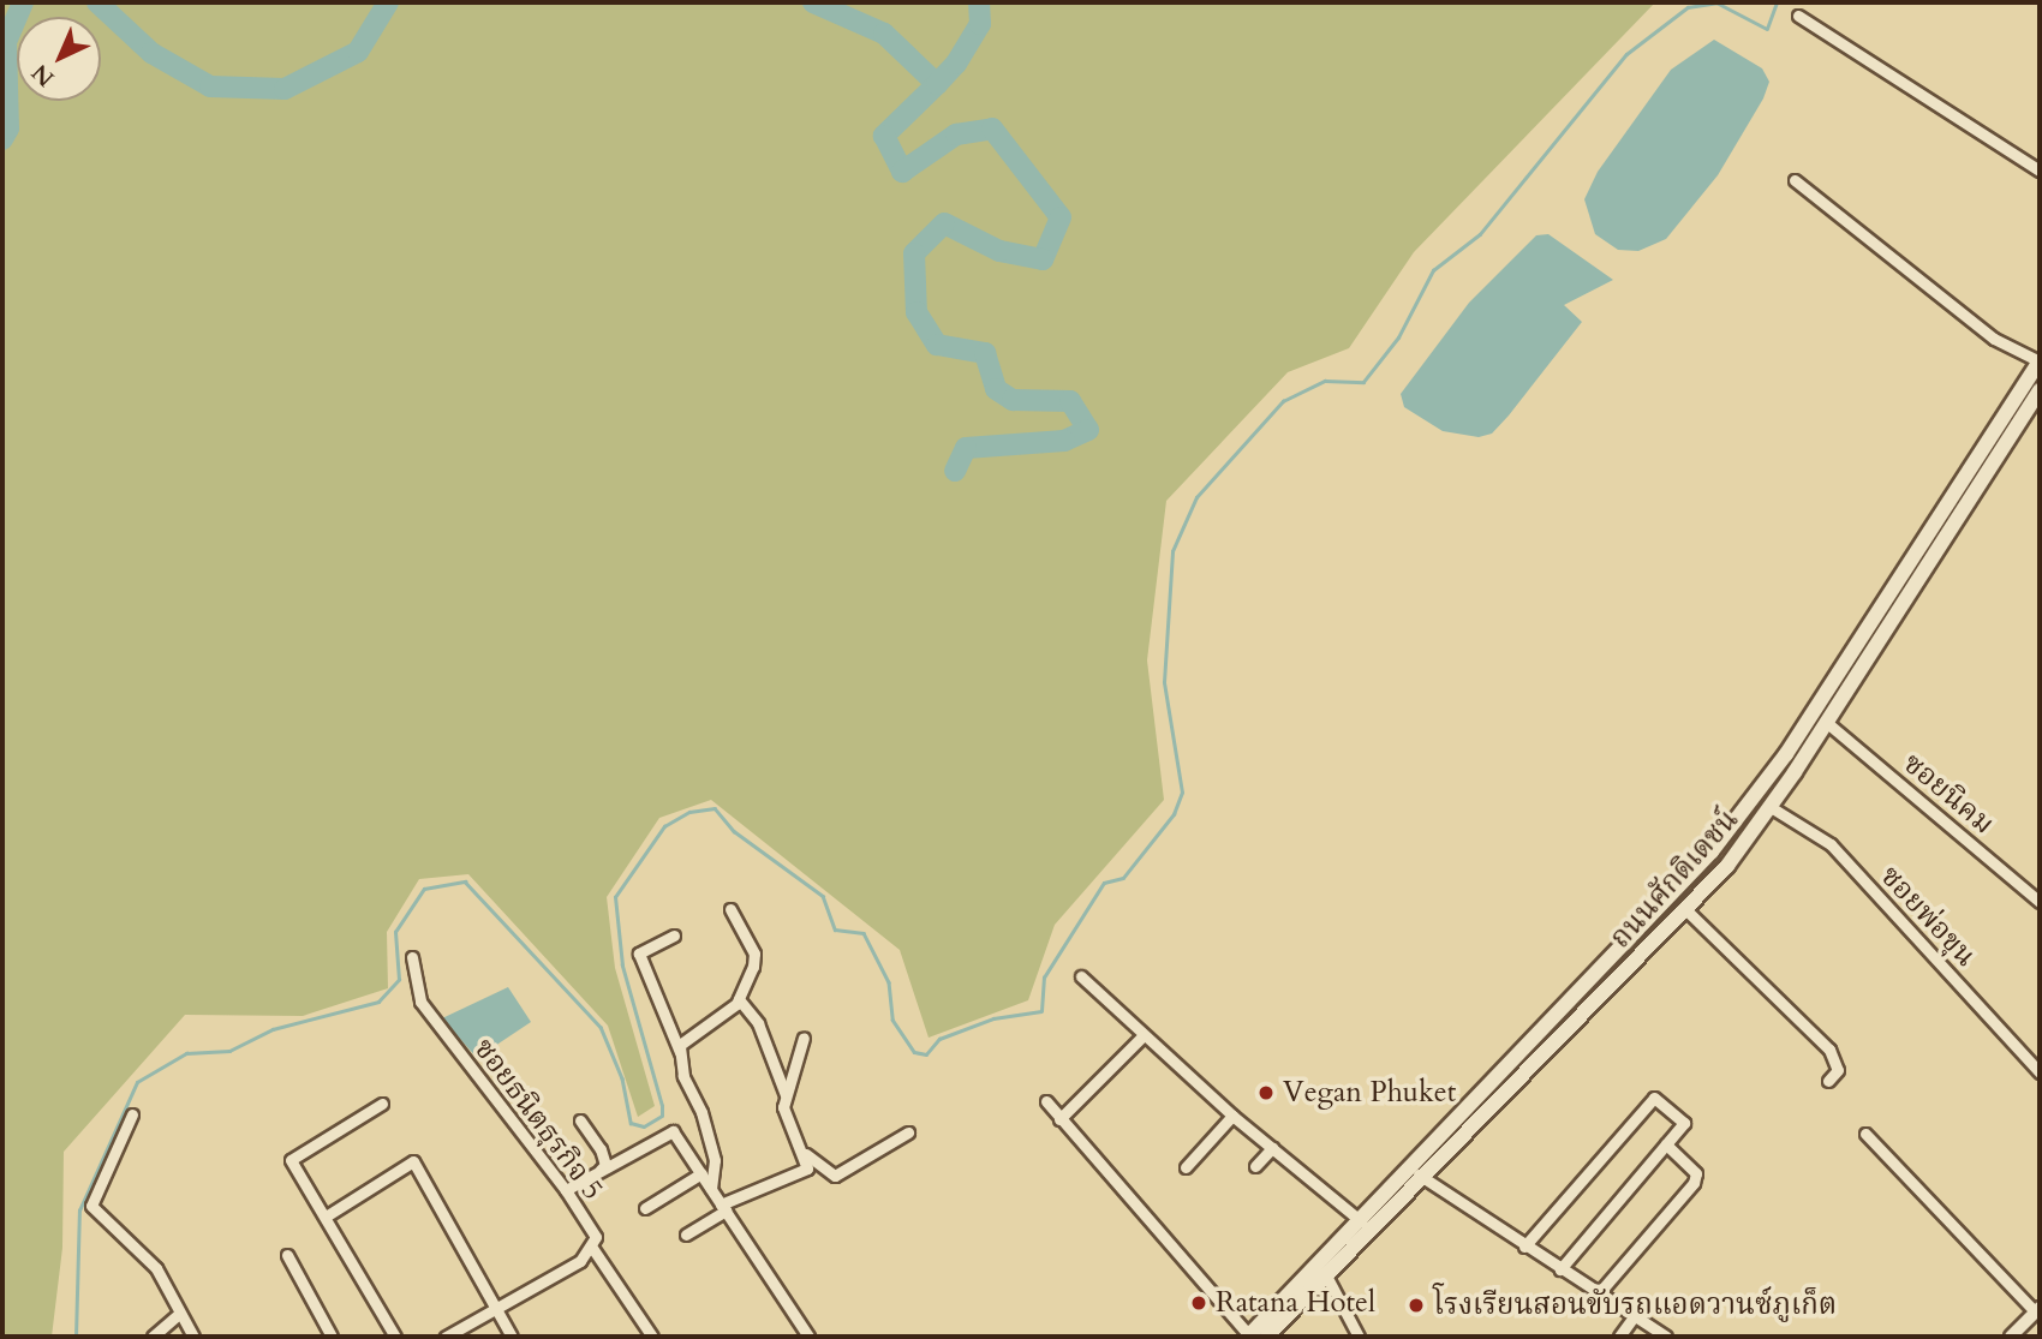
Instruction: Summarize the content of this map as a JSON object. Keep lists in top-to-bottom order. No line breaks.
{"streets":{"main road":["ถนนศักดิเดชน์"],"street":["ซอยนิคม","ซอยพ่อขุน","ซอยธนิตธุรกิจ 5"]},"crossings":[["ซอยนิคม","ถนนศักดิเดชน์"],["ถนนศักดิเดชน์","ซอยพ่อขุน"]],"places":["Vegan Phuket","Ratana Hotel","โรงเรียนสอนขับรถแอดวานซ์ภูเก็ต"],"north":"bottom left"}
